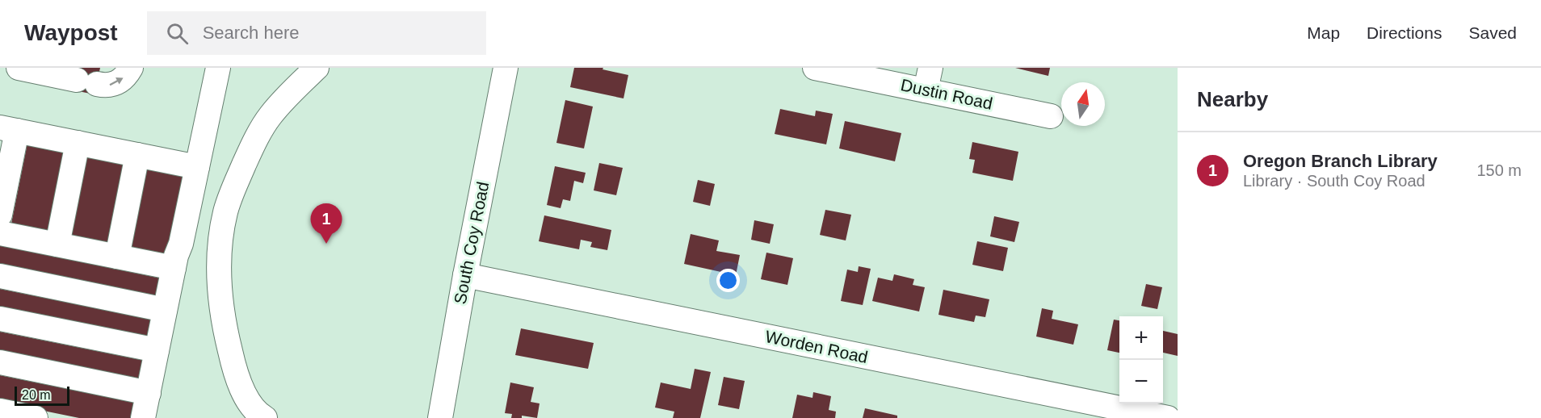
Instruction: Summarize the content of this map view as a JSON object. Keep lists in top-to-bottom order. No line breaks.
{"streets":{"street":["Dustin Road","South Coy Road","Worden Road"]},"crossings":[["South Coy Road","Worden Road"]],"scale_bar":"20 m","north":"top","page":{"header":"Waypost","search":"Search here","nav":["Map","Directions","Saved"],"heading":"Nearby","list":[{"mark":"1","name":"Oregon Branch Library","note":"Library · South Coy Road","value":"150 m"}],"pins":"1","map_buttons":["+","−"],"scale":"20 m"}}
